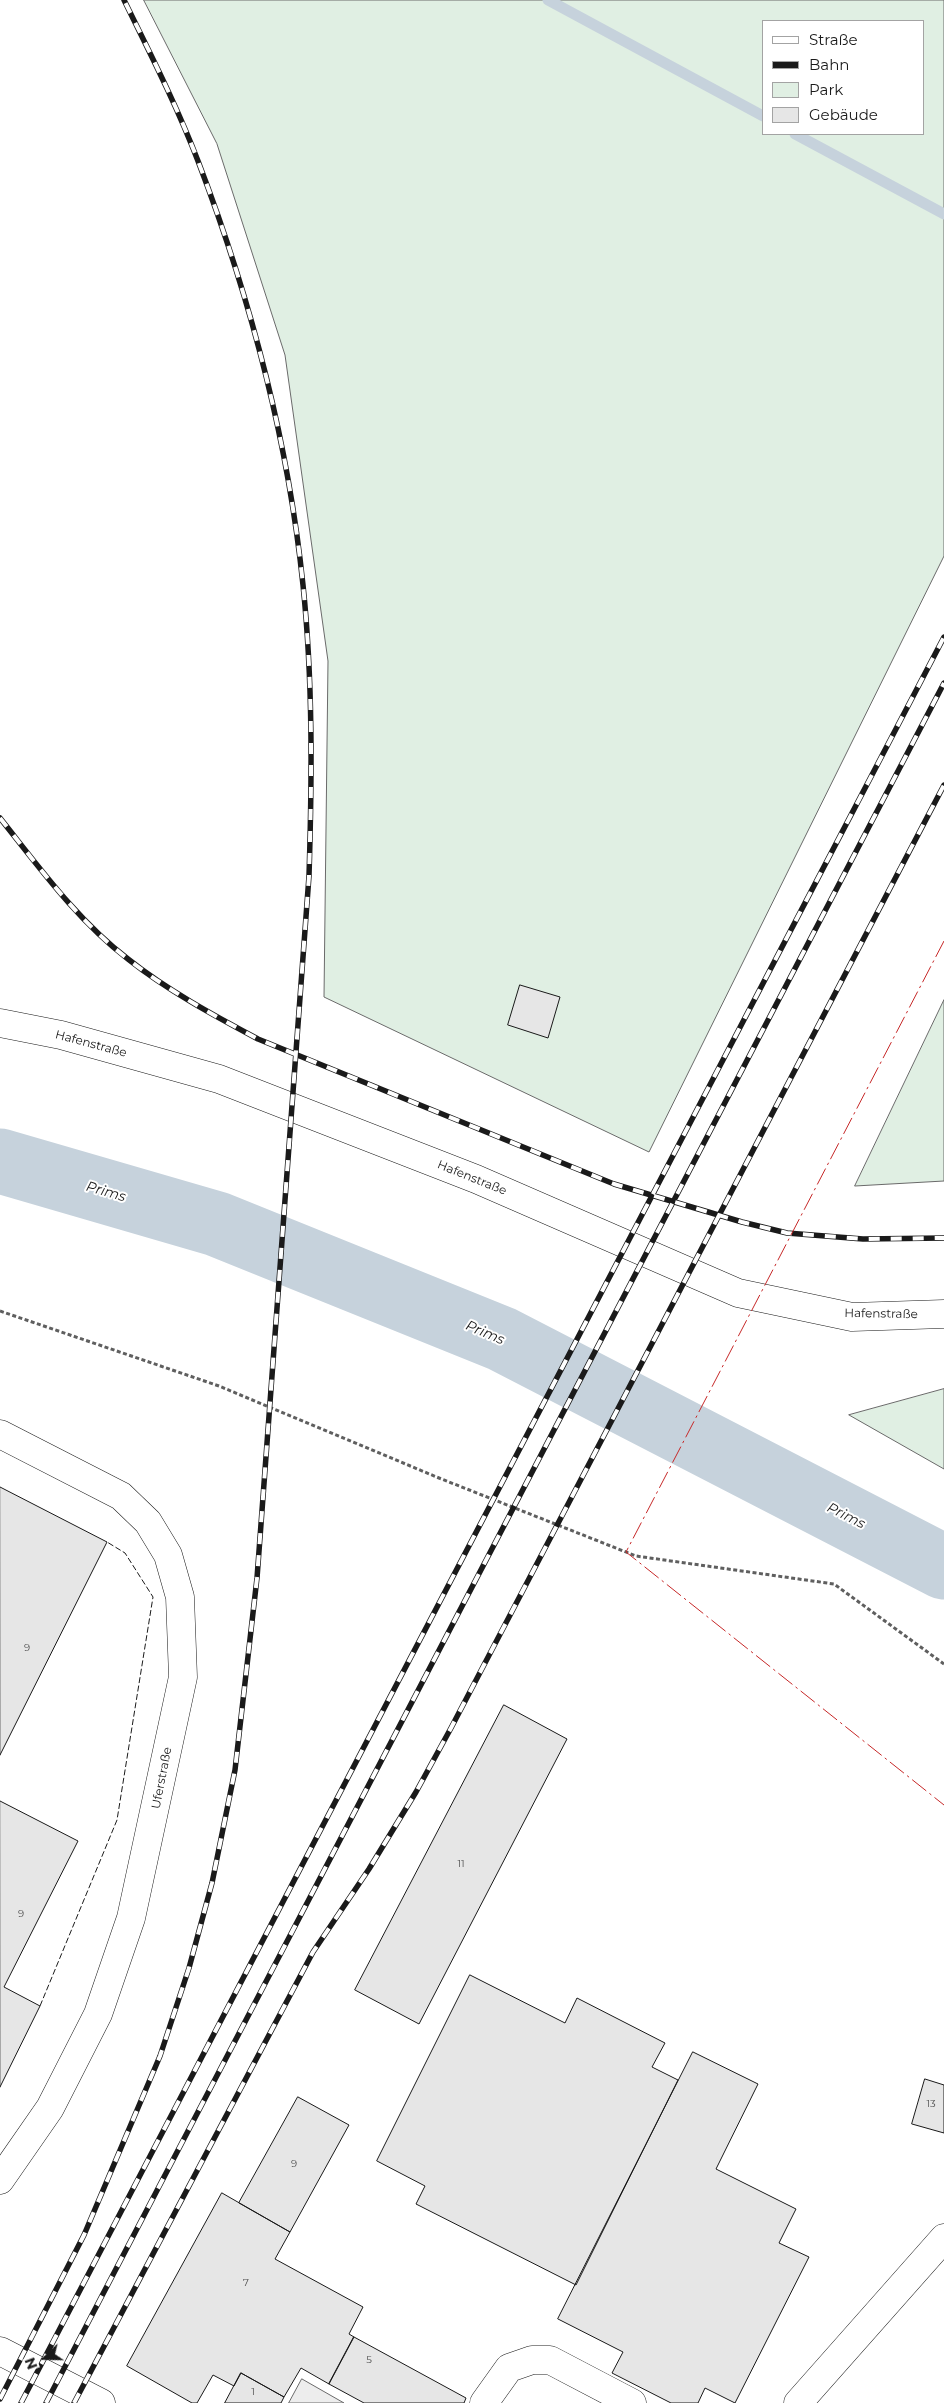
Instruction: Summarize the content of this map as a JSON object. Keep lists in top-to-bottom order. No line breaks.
{"streets":{"street":["Hafenstraße","Uferstraße"]},"water":["Prims"],"house_numbers":["9","11","9","13","9","7","5","1"],"legend":["Straße","Bahn","Park","Gebäude"],"north":"left"}
